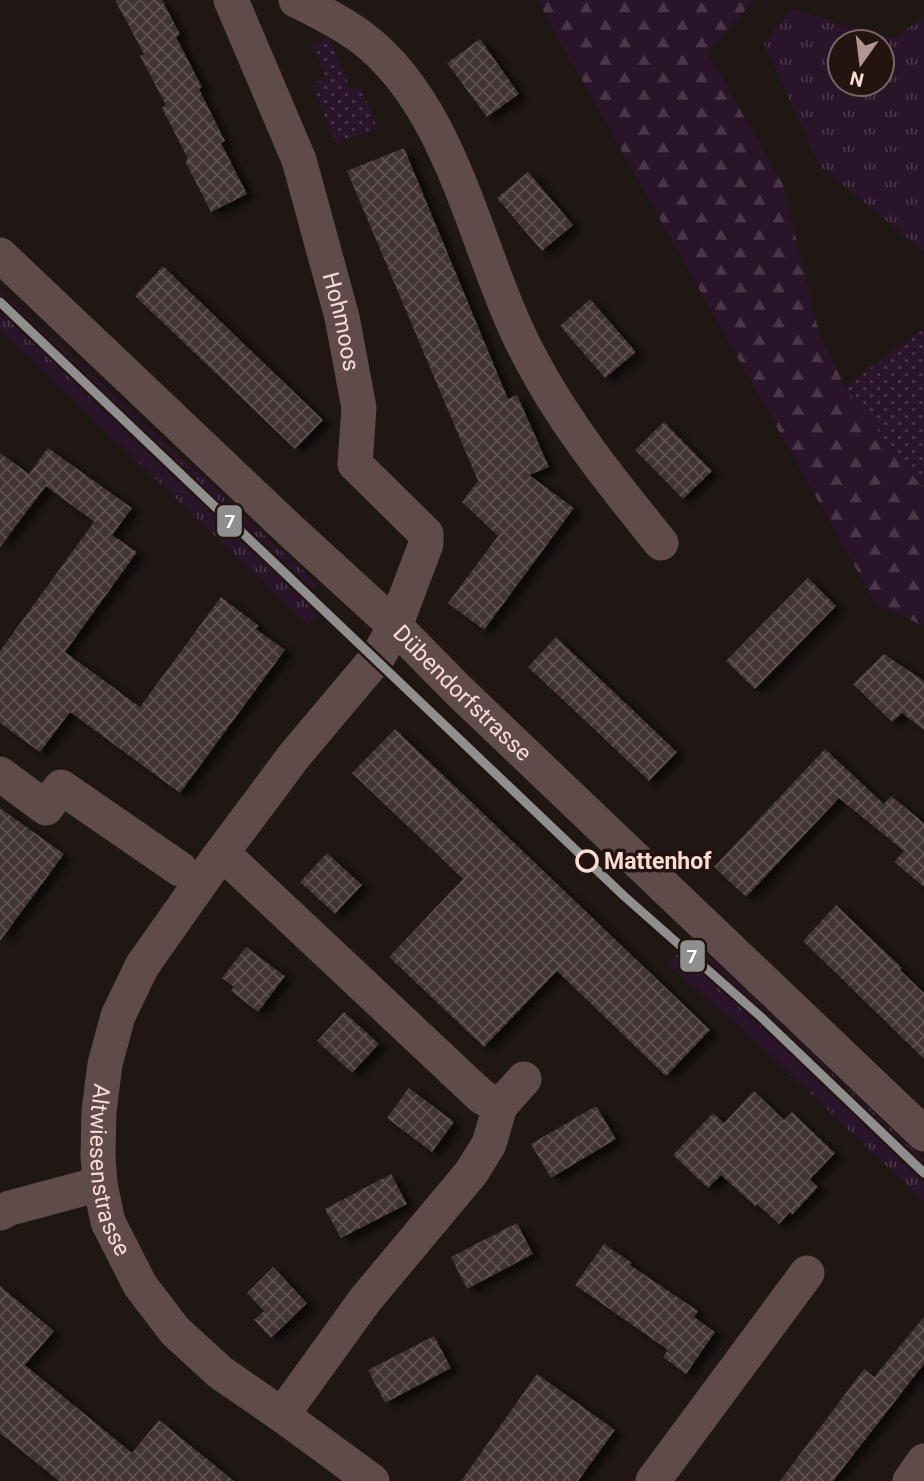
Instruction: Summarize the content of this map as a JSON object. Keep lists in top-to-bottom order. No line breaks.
{"streets":{"street":["Hohmoos","Dübendorfstrasse","Altwiesenstrasse"]},"crossings":[["Hohmoos","Dübendorfstrasse"],["Hohmoos","Altwiesenstrasse"],["Dübendorfstrasse","Altwiesenstrasse"]],"places":["Mattenhof"],"lines":["transit line 7"],"north":"bottom"}
